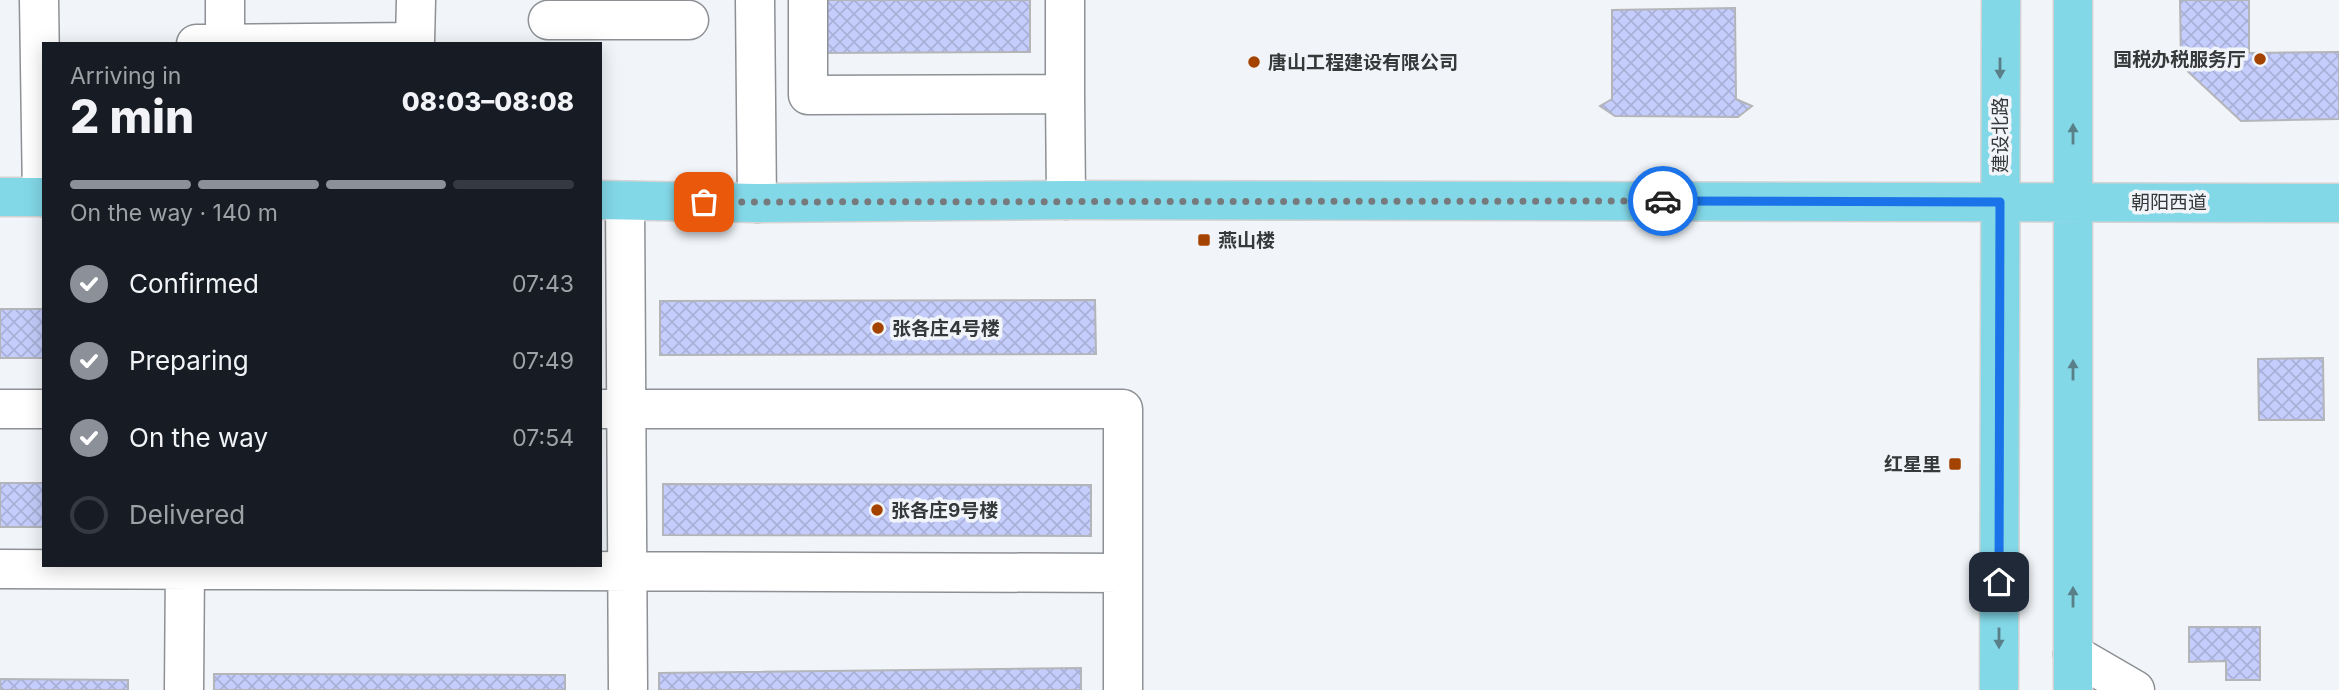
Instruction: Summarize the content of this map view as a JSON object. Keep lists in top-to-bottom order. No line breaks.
{"streets":{"main road":["建设北路","朝阳西道"]},"crossings":[["建设北路","朝阳西道"]],"places":{"other":["国税办税服务厅","唐山工程建设有限公司","张各庄4号楼","张各庄9号楼"],"transit":["燕山楼","红星里"]},"page":{"heading":["2 min","Arriving in","08:03–08:08"],"bar":"On the way · 140 m","list":[["Confirmed","07:43"],["Preparing","07:49"],["On the way","07:54"],"Delivered"]}}
